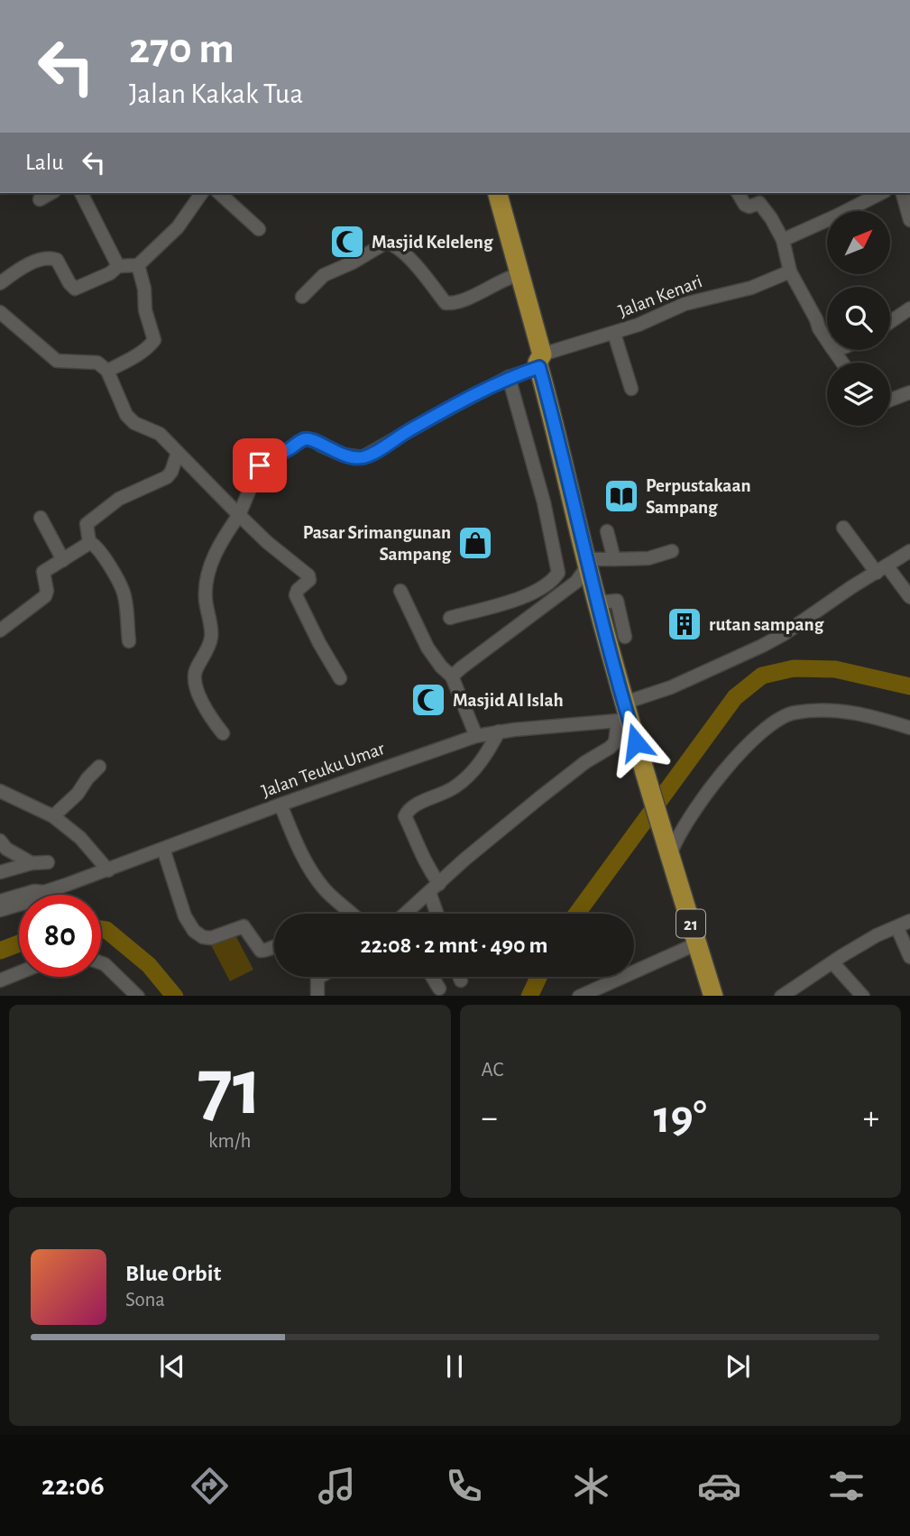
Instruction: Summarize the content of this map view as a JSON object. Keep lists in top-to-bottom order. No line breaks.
{"streets":{"highway":["21"],"street":["Jalan Kenari","Jalan Teuku Umar"]},"crossings":[["Jalan Kenari","21"],["Jalan Teuku Umar","21"]],"places":{"mosque":["Masjid Keleleng","Masjid Al Islah"],"library":["Perpustakaan Sampang"],"shop":["Pasar Srimangunan Sampang"],"building":["rutan sampang"]},"north":"top right","page":{"turn":["270 m","Jalan Kakak Tua"],"then":"Lalu","limit":"80","trip":"22:08 · 2 mnt · 490 m","tile":[["71","km/h"],"AC"],"heat":["−","19°","+"],"song":["Blue Orbit","Sona"],"tabs":"22:06"}}
